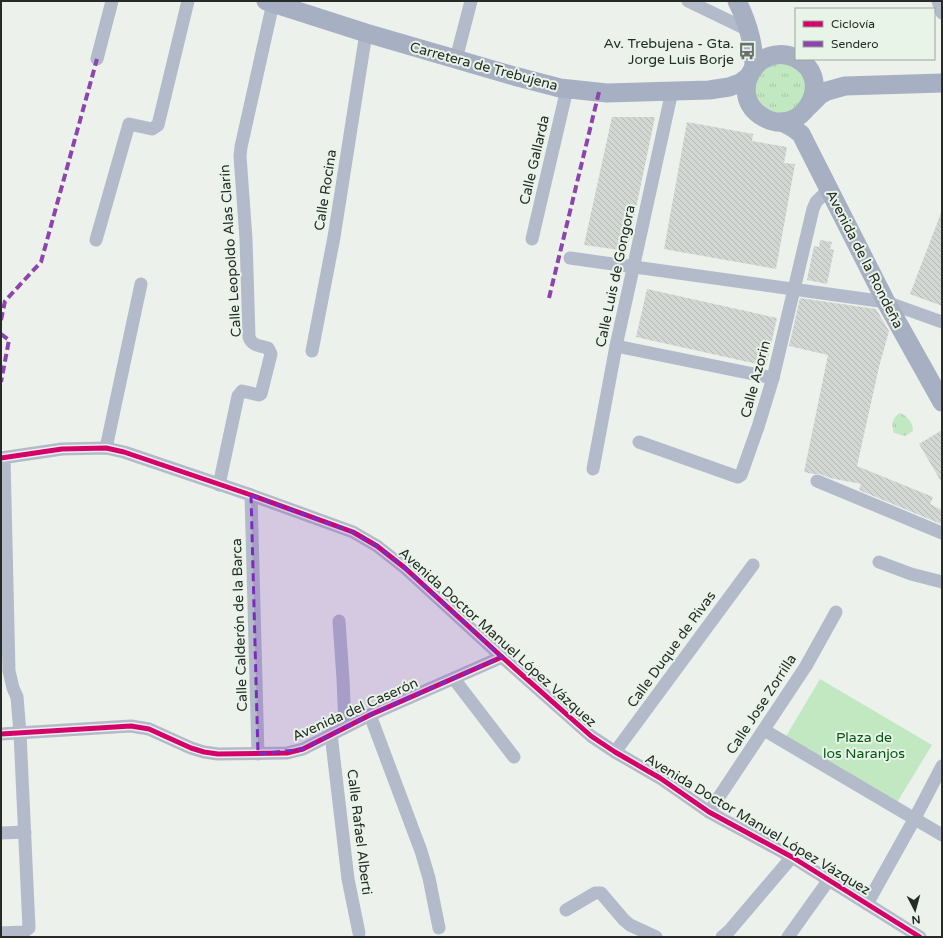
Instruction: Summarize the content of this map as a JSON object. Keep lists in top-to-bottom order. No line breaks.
{"streets":{"street":["Carretera de Trebujena","Calle Gallarda","Calle Rocina","Calle Leopoldo Alas Clarín","Avenida de la Rondeña","Calle Luis de Gongora","Calle Azorin","Calle Calderón de la Barca","Avenida Doctor Manuel López Vázquez","Calle Duque de Rivas","Calle Jose Zorrilla","Avenida del Caserón","Calle Rafael Alberti"]},"crossings":[["Carretera de Trebujena","Calle Gallarda"],["Carretera de Trebujena","Calle Rocina"],["Carretera de Trebujena","Calle Leopoldo Alas Clarín"],["Carretera de Trebujena","Calle Luis de Gongora"],["Calle Leopoldo Alas Clarín","Avenida Doctor Manuel López Vázquez"],["Avenida de la Rondeña","Calle Azorin"],["Calle Calderón de la Barca","Avenida Doctor Manuel López Vázquez"],["Calle Calderón de la Barca","Avenida del Caserón"],["Avenida Doctor Manuel López Vázquez","Calle Duque de Rivas"],["Avenida Doctor Manuel López Vázquez","Calle Jose Zorrilla"],["Avenida Doctor Manuel López Vázquez","Avenida del Caserón"],["Avenida del Caserón","Calle Rafael Alberti"]],"parks":["Plaza de los Naranjos"],"places":{"bus stop":["Av. Trebujena - Gta. Jorge Luis Borje"]},"legend":["Ciclovía","Sendero"],"north":"bottom"}
